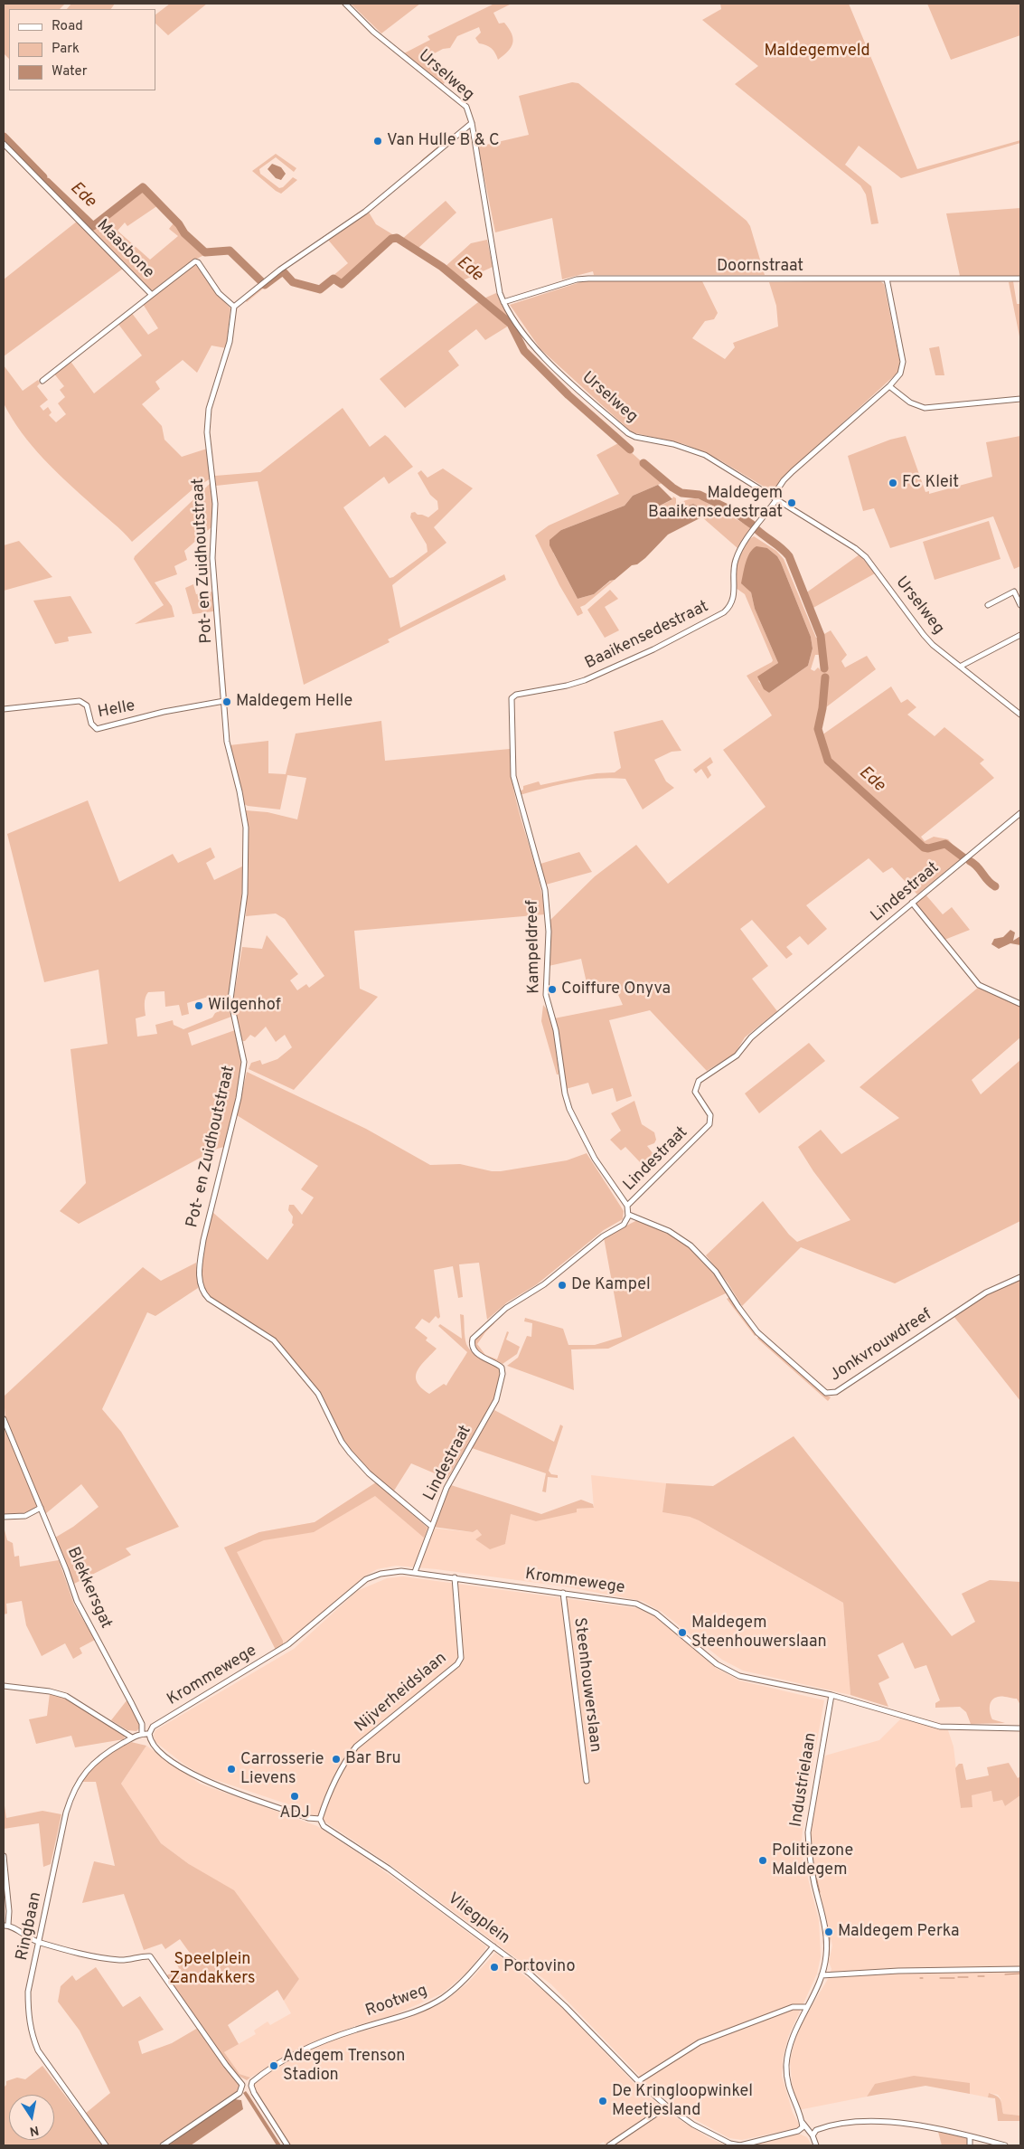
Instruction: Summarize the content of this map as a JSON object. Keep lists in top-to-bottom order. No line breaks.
{"streets":{"street":["Urselweg","Maasbone","Doornstraat","Pot- en Zuidhoutstraat","Baaikensedestraat","Helle","Lindestraat","Kampeldreef","Jonkvrouwdreef","Krommewege","Blekkersgat","Steenhouwerslaan","Nijverheidslaan","Industrielaan","Vliegplein","Ringbaan","Rootweg"]},"crossings":[["Urselweg","Doornstraat"],["Urselweg","Baaikensedestraat"],["Maasbone","Pot- en Zuidhoutstraat"],["Doornstraat","Baaikensedestraat"],["Pot- en Zuidhoutstraat","Helle"],["Pot- en Zuidhoutstraat","Lindestraat"],["Baaikensedestraat","Kampeldreef"],["Lindestraat","Kampeldreef"],["Lindestraat","Jonkvrouwdreef"],["Lindestraat","Krommewege"],["Krommewege","Steenhouwerslaan"],["Krommewege","Nijverheidslaan"],["Krommewege","Industrielaan"],["Krommewege","Ringbaan"],["Blekkersgat","Ringbaan"],["Nijverheidslaan","Vliegplein"],["Industrielaan","Vliegplein"],["Vliegplein","Rootweg"]],"water":["Ede"],"parks":["Maldegemveld","Speelplein Zandakkers"],"places":["Van Hulle B & C","FC Kleit","Maldegem Baaikensedestraat","Maldegem Helle","Coiffure Onyva","Wilgenhof","De Kampel","Maldegem Steenhouwerslaan","Bar Bru","Carrosserie Lievens","ADJ","Politiezone Maldegem","Maldegem Perka","Portovino","Adegem Trenson Stadion","De Kringloopwinkel Meetjesland"],"legend":["Road","Park","Water"],"north":"bottom"}
